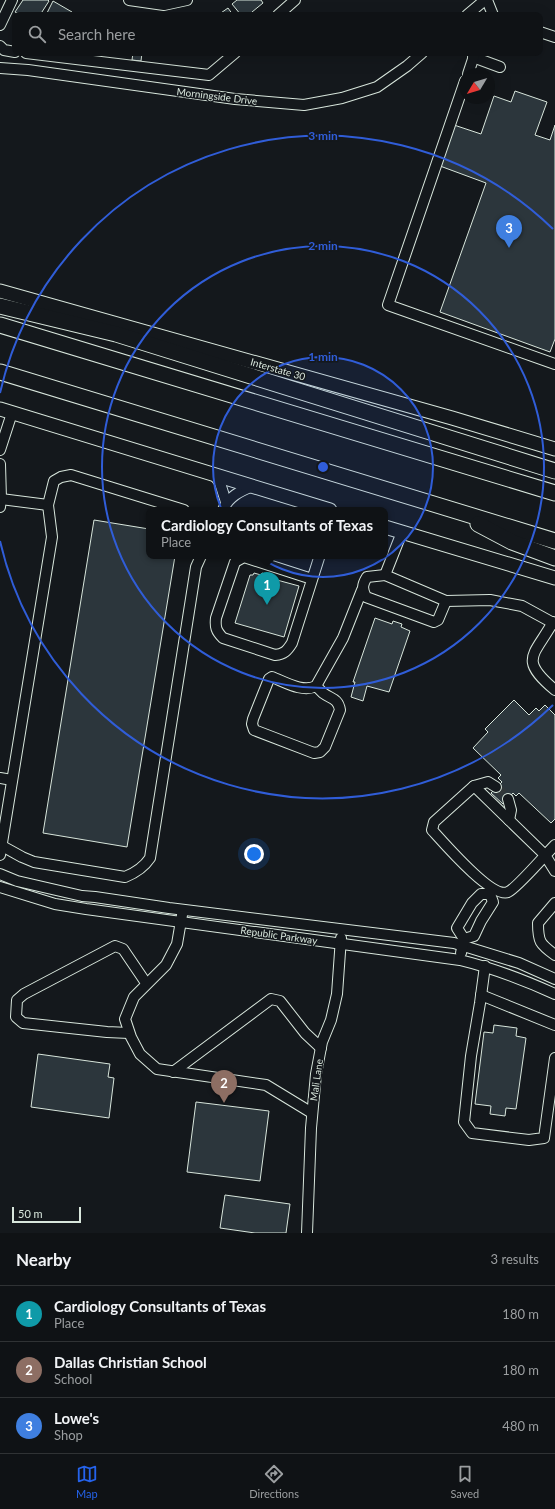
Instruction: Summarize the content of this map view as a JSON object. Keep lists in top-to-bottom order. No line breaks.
{"streets":{"main road":["Interstate 30"],"street":["Morningside Drive","Republic Parkway","Mali Lane"]},"crossings":[["Republic Parkway","Mali Lane"]],"scale_bar":"50 m","north":"bottom left","page":{"search":"Search here","pins":["3","1","2"],"popup":["Cardiology Consultants of Texas","Place"],"scale":"50 m","heading":["Nearby","3 results"],"list":[{"mark":"1","name":"Cardiology Consultants of Texas","note":"Place","value":"180 m"},{"mark":"2","name":"Dallas Christian School","note":"School","value":"180 m"},{"mark":"3","name":"Lowe's","note":"Shop","value":"480 m"}],"nav":["Map","Directions","Saved"]},"rings":["3 min","2 min","1 min"]}
